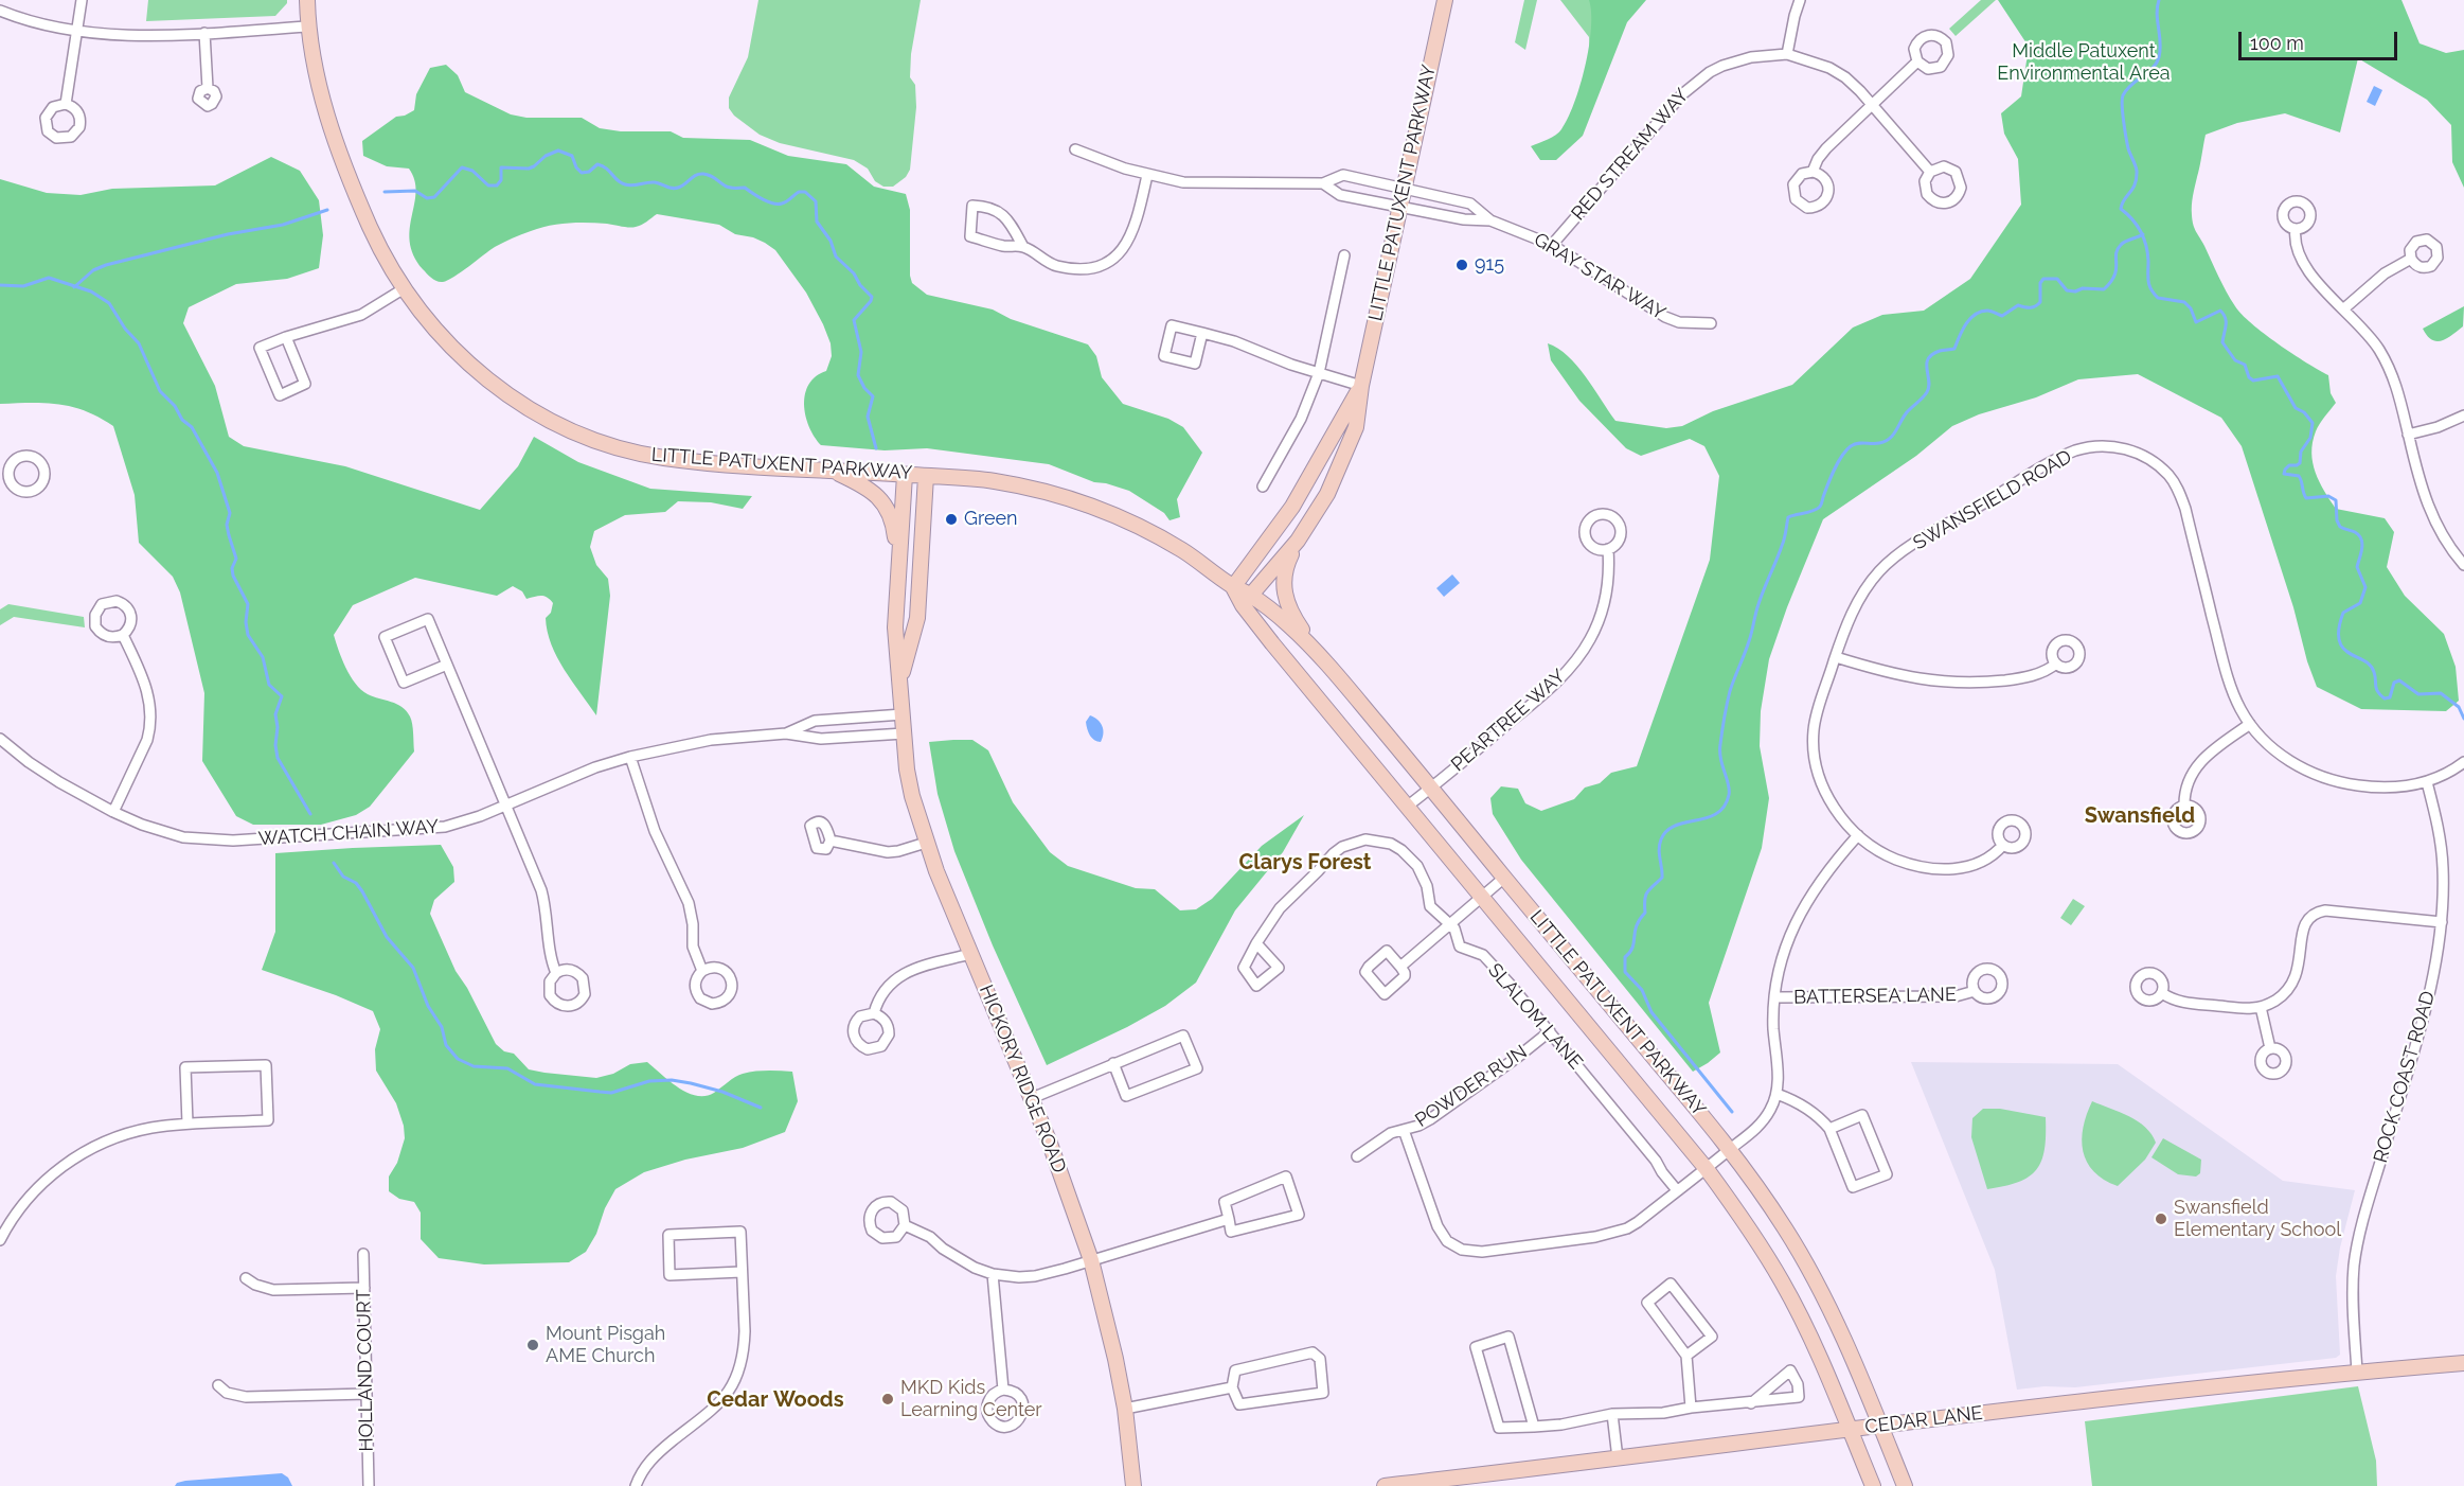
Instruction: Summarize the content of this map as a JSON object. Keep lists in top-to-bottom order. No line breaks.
{"streets":{"street":["RED STREAM WAY","LITTLE PATUXENT PARKWAY","GRAY STAR WAY","SWANSFIELD ROAD","PEARTREE WAY","WATCH CHAIN WAY","BATTERSEA LANE","SLALOM LANE","ROCK COAST ROAD","HICKORY RIDGE ROAD","POWDER RUN","HOLLAND COURT","CEDAR LANE"]},"crossings":[["RED STREAM WAY","GRAY STAR WAY"],["LITTLE PATUXENT PARKWAY","GRAY STAR WAY"],["LITTLE PATUXENT PARKWAY","PEARTREE WAY"],["LITTLE PATUXENT PARKWAY","HICKORY RIDGE ROAD"],["LITTLE PATUXENT PARKWAY","CEDAR LANE"],["SWANSFIELD ROAD","ROCK COAST ROAD"],["WATCH CHAIN WAY","HICKORY RIDGE ROAD"],["SLALOM LANE","POWDER RUN"],["ROCK COAST ROAD","CEDAR LANE"]],"districts":["Swansfield","Clarys Forest","Cedar Woods"],"parks":["Middle Patuxent Environmental Area"],"places":["915","Green","Swansfield Elementary School","Mount Pisgah AME Church","MKD Kids Learning Center"],"scale_bar":"100 m"}
